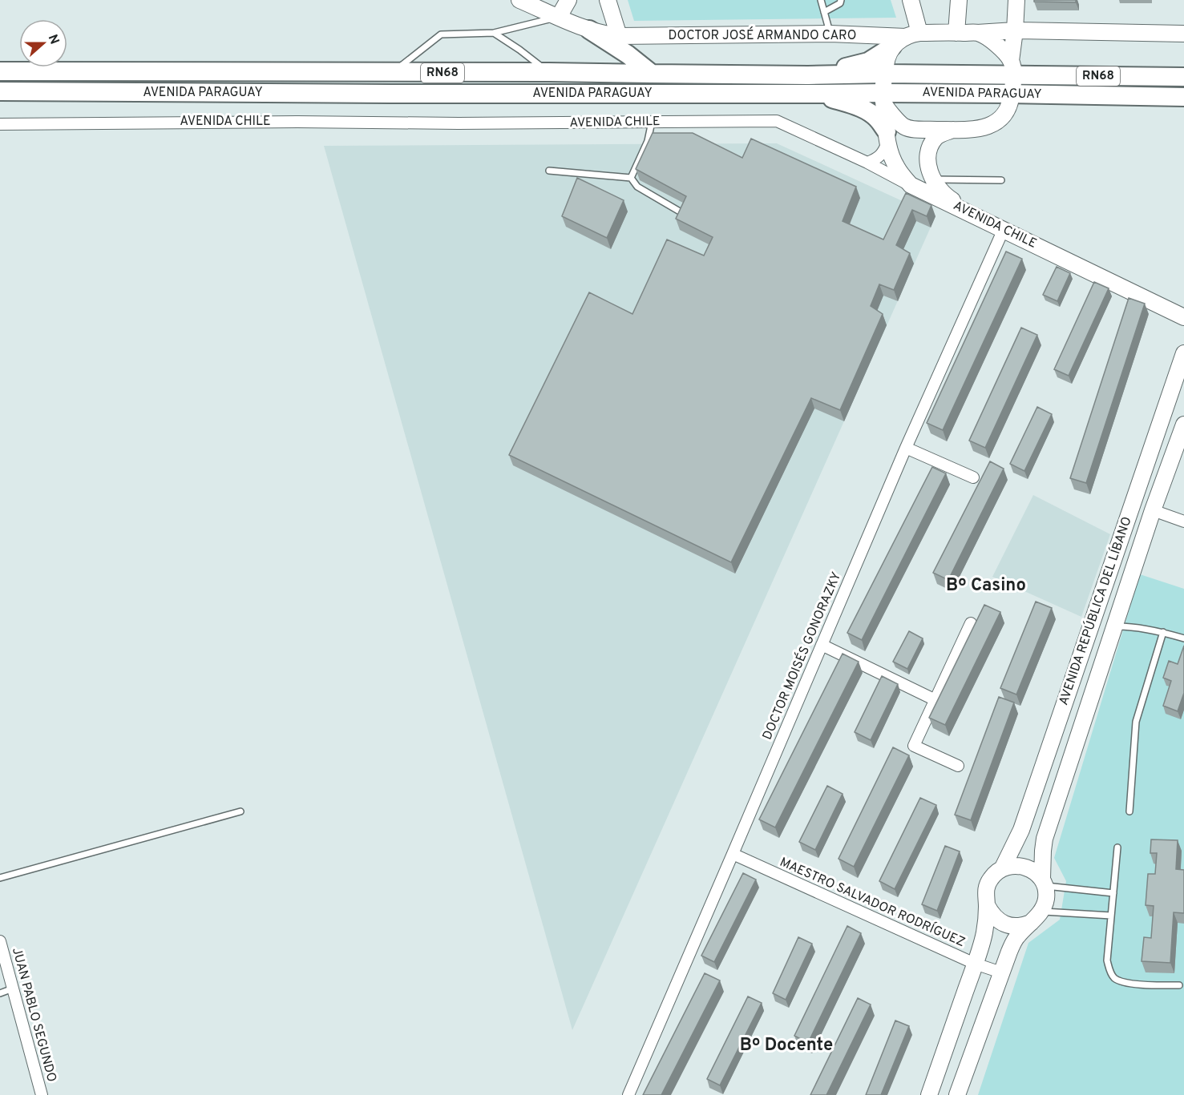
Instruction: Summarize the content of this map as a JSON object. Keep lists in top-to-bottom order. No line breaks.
{"streets":{"main road":["RN68","AVENIDA PARAGUAY"],"street":["DOCTOR JOSÉ ARMANDO CARO","AVENIDA CHILE","AVENIDA REPÚBLICA DEL LÍBANO","DOCTOR MOISÉS GONORAZKY","MAESTRO SALVADOR RODRÍGUEZ","JUAN PABLO SEGUNDO"]},"crossings":[["AVENIDA CHILE","DOCTOR MOISÉS GONORAZKY"],["DOCTOR MOISÉS GONORAZKY","MAESTRO SALVADOR RODRÍGUEZ"]],"districts":["Bº Casino","Bº Docente"],"north":"right"}
